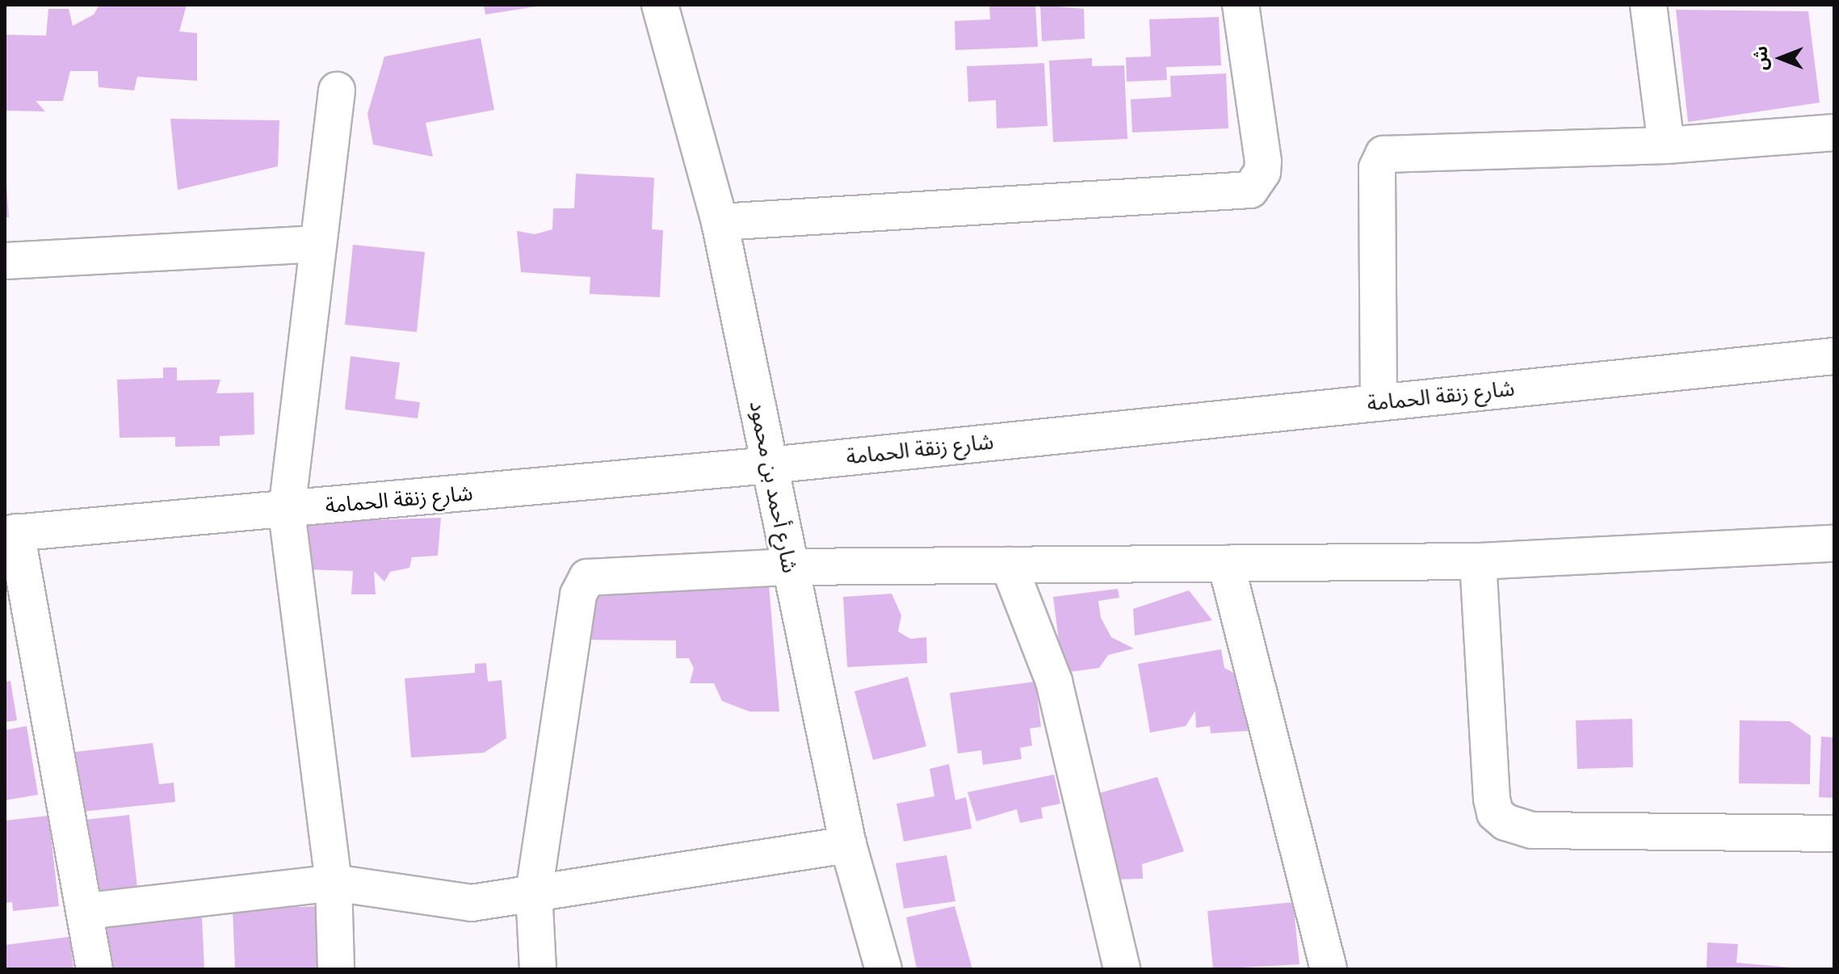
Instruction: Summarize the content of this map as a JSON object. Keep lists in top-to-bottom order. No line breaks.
{"streets":{"street":["شارع زنقة الحمامة","شارع أحمد بن محمود"]},"crossings":[["شارع زنقة الحمامة","شارع أحمد بن محمود"]],"north":"left"}
